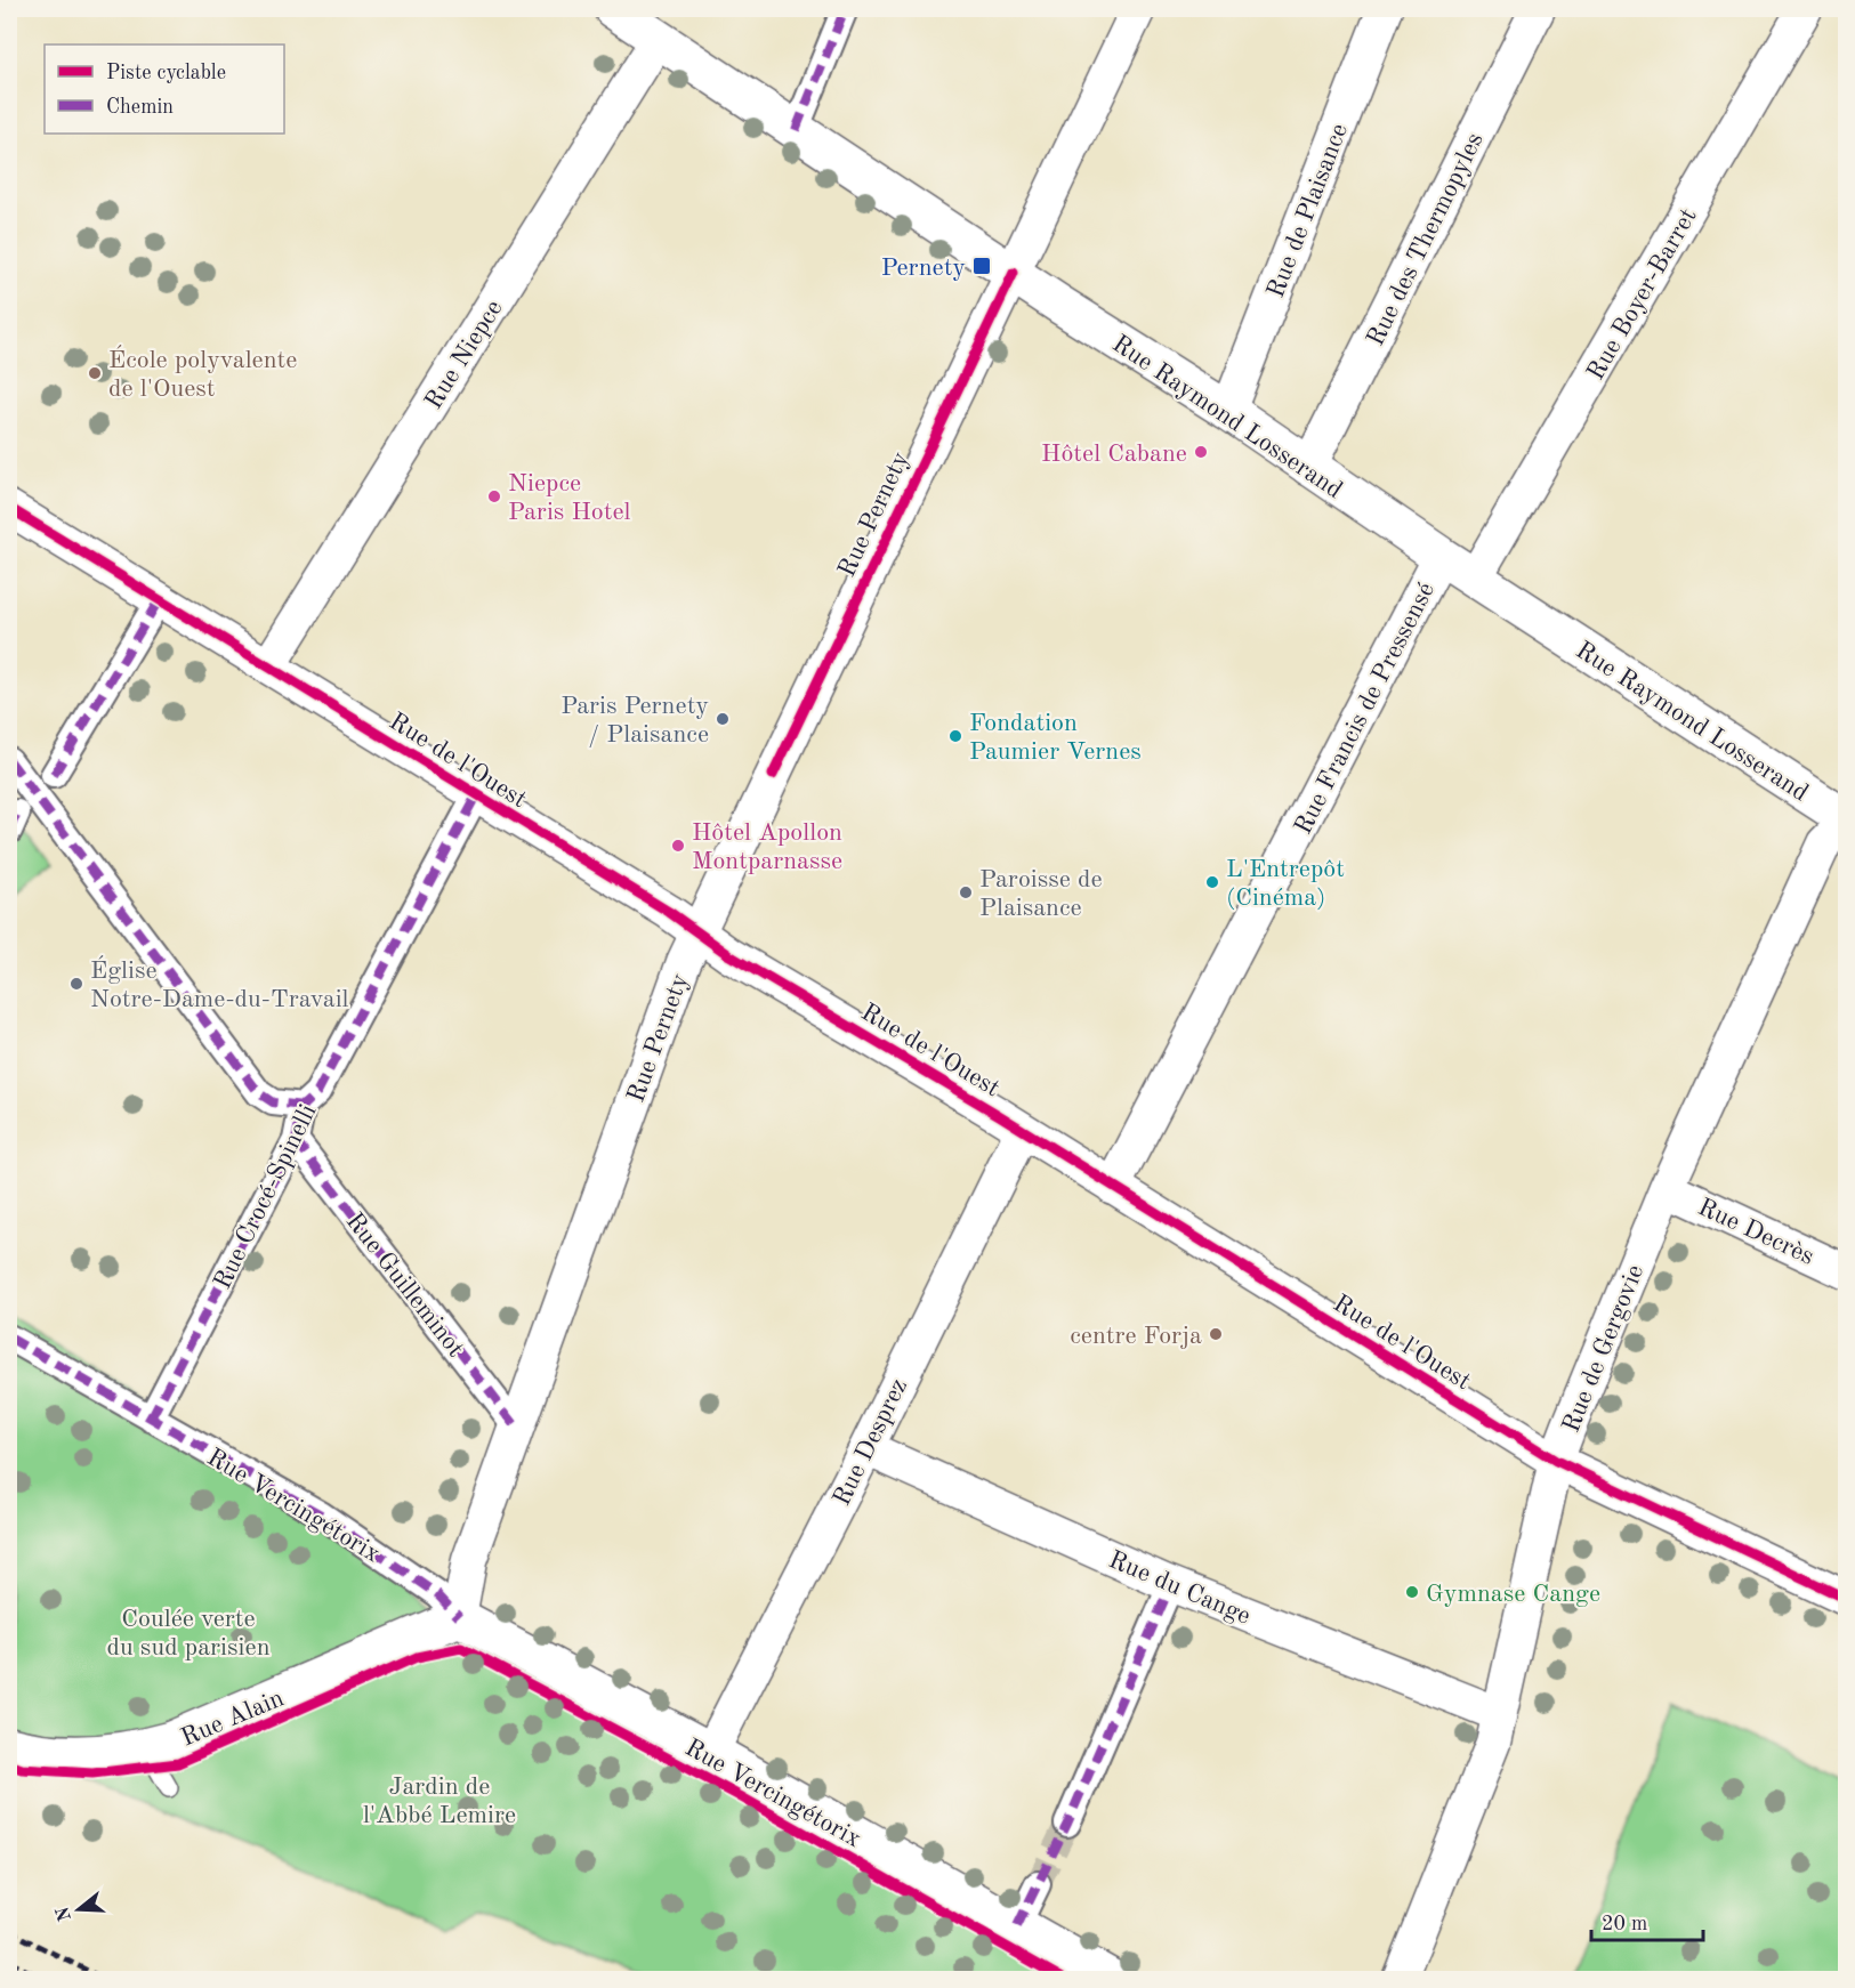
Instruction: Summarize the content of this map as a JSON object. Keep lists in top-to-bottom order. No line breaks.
{"streets":{"street":["Rue de Plaisance","Rue des Thermopyles","Rue Boyer-Barret","Rue Niepce","Rue Raymond Losserand","Rue Pernety","Rue Francis de Pressensé","Rue de l'Ouest","Rue Crocé-Spinelli","Rue Decrès","Rue Guilleminot","Rue de Gergovie","Rue Desprez","Rue Vercingétorix","Rue du Cange","Rue Alain"]},"crossings":[["Rue de Plaisance","Rue Raymond Losserand"],["Rue des Thermopyles","Rue Raymond Losserand"],["Rue Boyer-Barret","Rue Raymond Losserand"],["Rue Niepce","Rue Raymond Losserand"],["Rue Niepce","Rue de l'Ouest"],["Rue Raymond Losserand","Rue Pernety"],["Rue Raymond Losserand","Rue Francis de Pressensé"],["Rue Raymond Losserand","Rue de Gergovie"],["Rue Pernety","Rue de l'Ouest"],["Rue Pernety","Rue Guilleminot"],["Rue Pernety","Rue Vercingétorix"],["Rue Pernety","Rue Alain"],["Rue Francis de Pressensé","Rue de l'Ouest"],["Rue de l'Ouest","Rue Crocé-Spinelli"],["Rue de l'Ouest","Rue de Gergovie"],["Rue de l'Ouest","Rue Desprez"],["Rue Crocé-Spinelli","Rue Guilleminot"],["Rue Crocé-Spinelli","Rue Vercingétorix"],["Rue Decrès","Rue de Gergovie"],["Rue de Gergovie","Rue du Cange"],["Rue Desprez","Rue Vercingétorix"],["Rue Desprez","Rue du Cange"],["Rue Vercingétorix","Rue Alain"]],"parks":["Coulée verte du sud parisien","Jardin de l'Abbé Lemire"],"places":{"transit":["Pernety"],"other":["École polyvalente de l'Ouest","Hôtel Cabane","Niepce Paris Hotel","Paris Pernety / Plaisance","Fondation Paumier Vernes","Hôtel Apollon Montparnasse","L'Entrepôt (Cinéma)","Paroisse de Plaisance","Église Notre-Dame-du-Travail","centre Forja","Gymnase Cange"]},"legend":["Piste cyclable","Chemin"],"scale_bar":"20 m","north":"left"}
